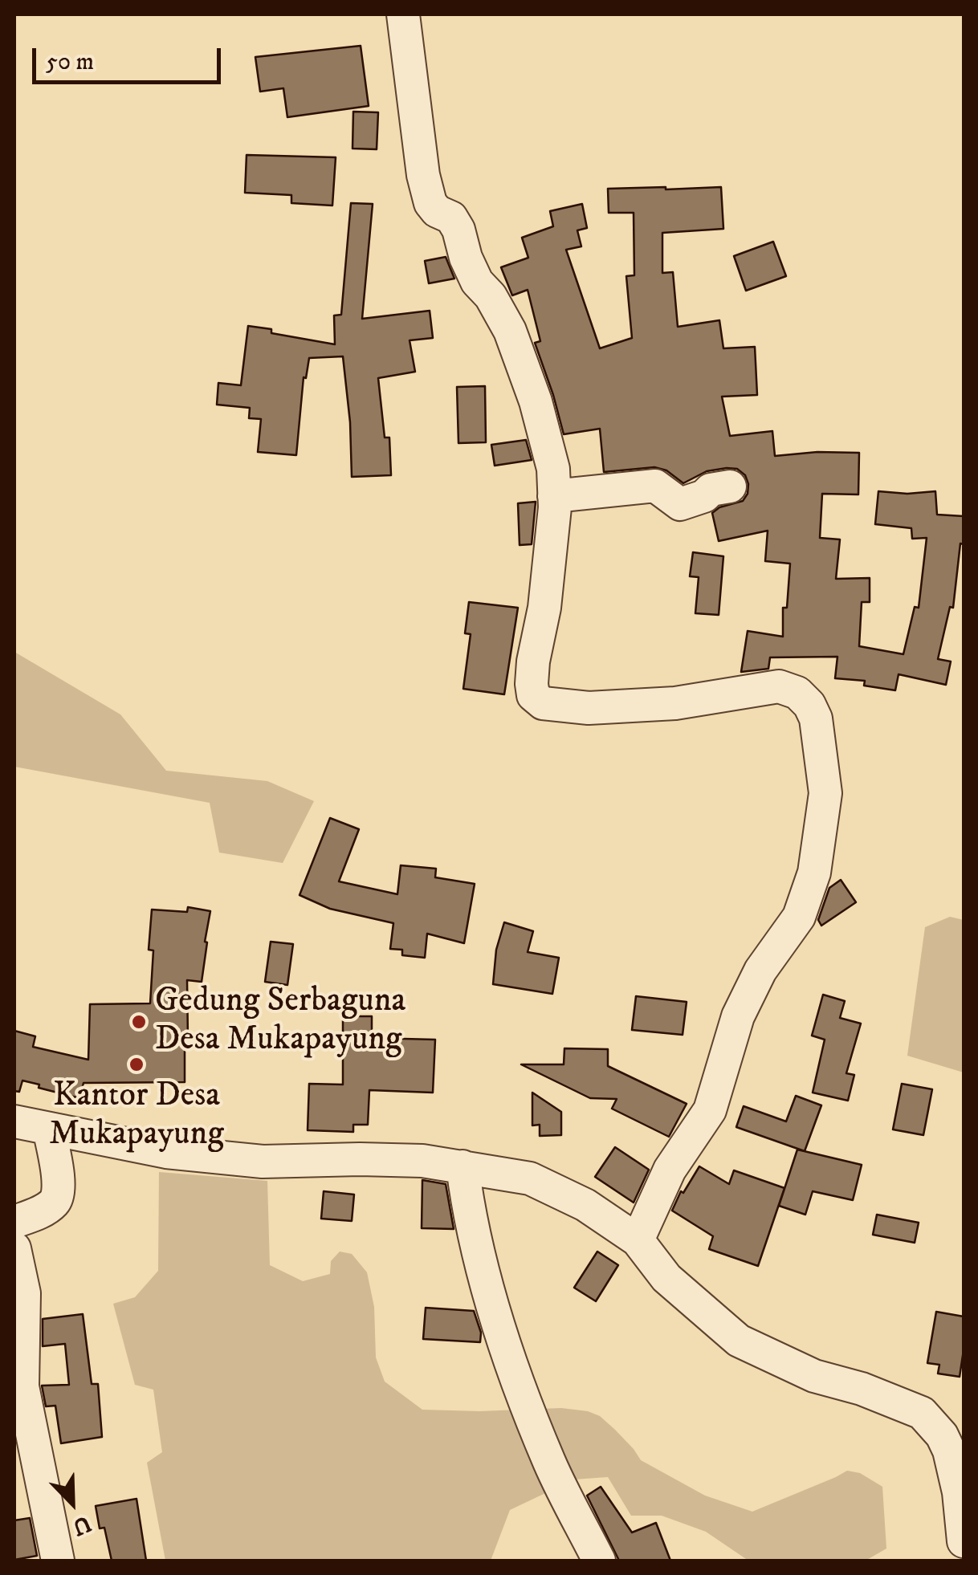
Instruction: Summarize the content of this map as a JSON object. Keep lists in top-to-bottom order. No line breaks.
{"places":["Gedung Serbaguna Desa Mukapayung","Kantor Desa Mukapayung"],"scale_bar":"50 m","north":"bottom right"}
